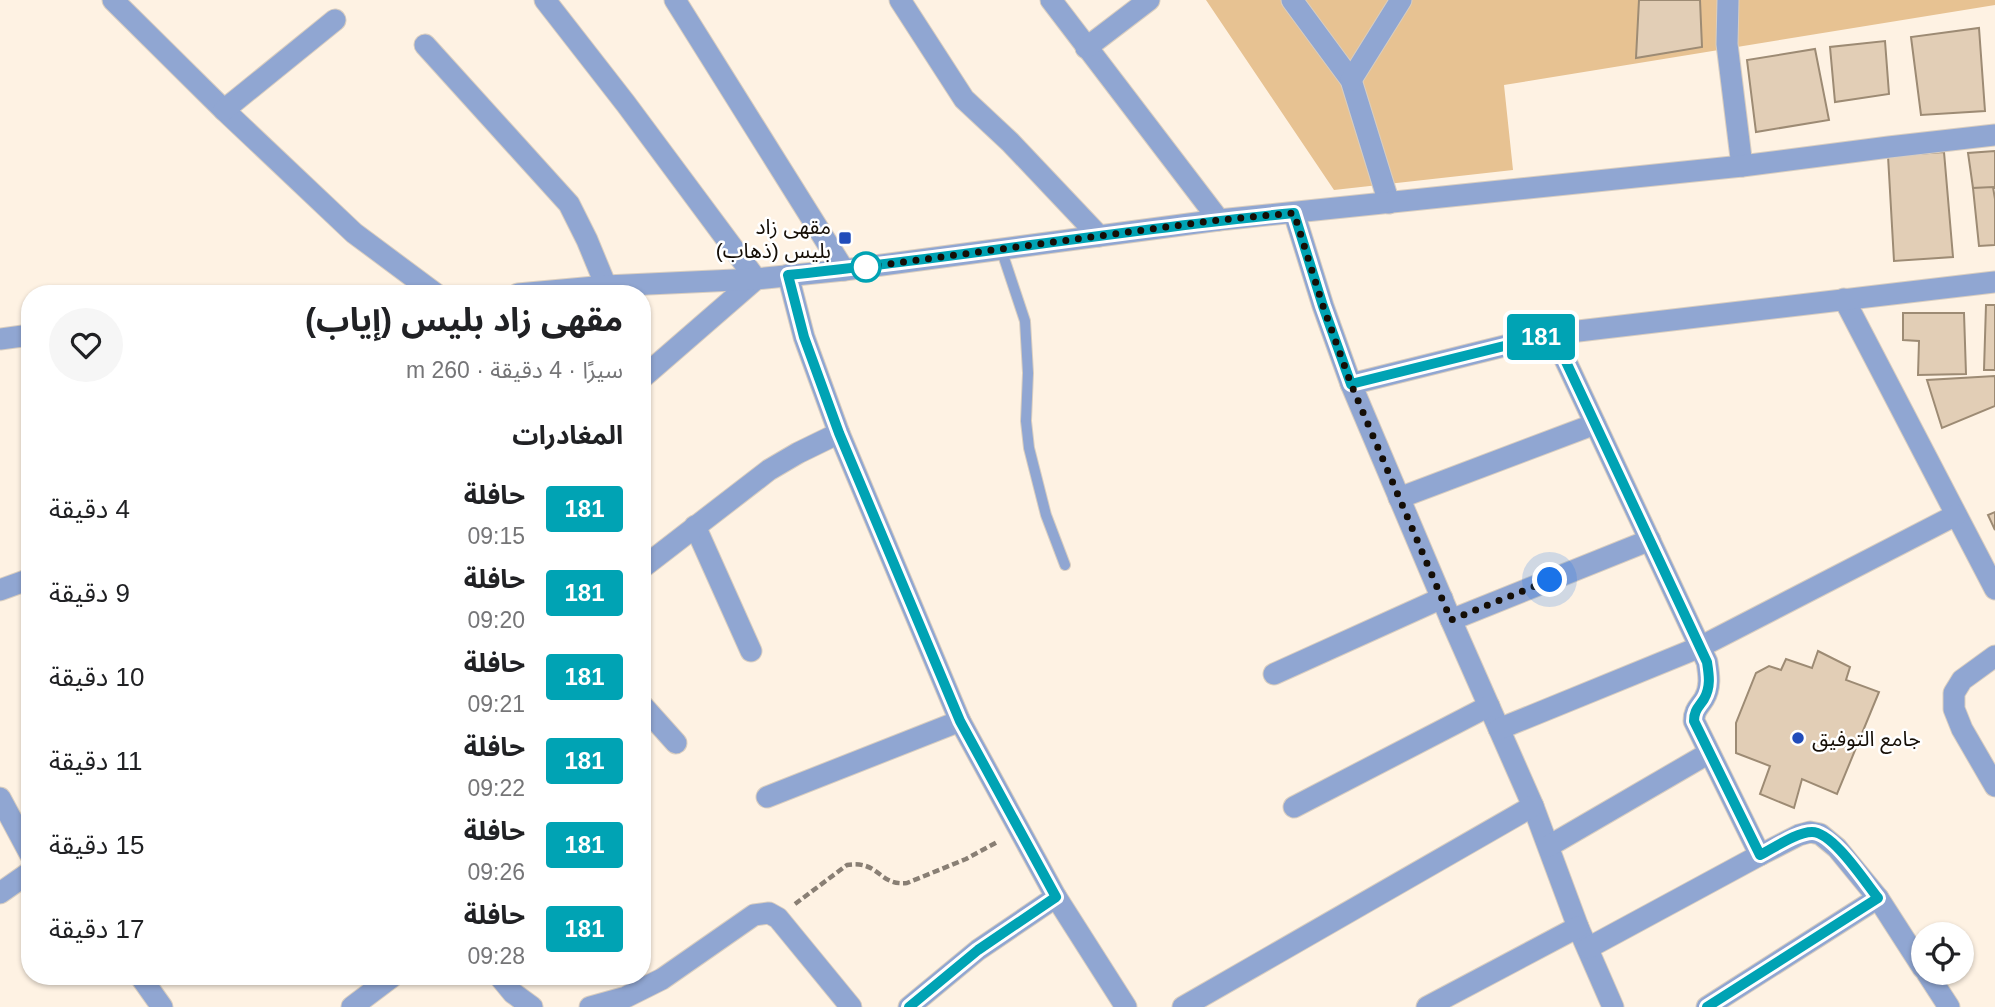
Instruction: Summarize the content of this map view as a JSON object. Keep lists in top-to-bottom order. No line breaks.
{"places":{"transit":["مقهى زاد بليس (ذهاب)"],"other":["جامع التوفيق"]},"lines":["bus line 181"],"page":{"on_map":"181","heading":[["مقهى زاد بليس (إياب)","سيرًا · 4 دقيقة · 260 m"],"المغادرات"],"list":[{"mark":"181","name":"حافلة","note":"09:15","value":"4 دقيقة"},{"mark":"181","name":"حافلة","note":"09:20","value":"9 دقيقة"},{"mark":"181","name":"حافلة","note":"09:21","value":"10 دقيقة"},{"mark":"181","name":"حافلة","note":"09:22","value":"11 دقيقة"},{"mark":"181","name":"حافلة","note":"09:26","value":"15 دقيقة"},{"mark":"181","name":"حافلة","note":"09:28","value":"17 دقيقة"}]}}
